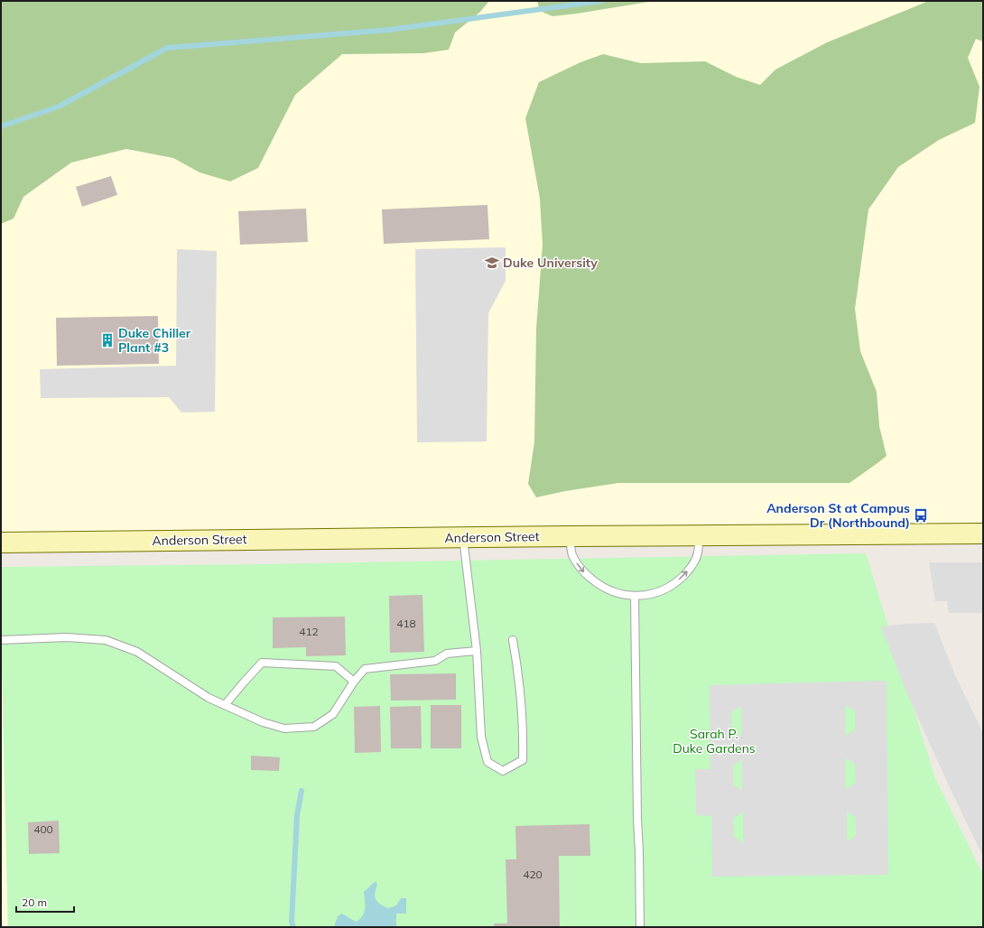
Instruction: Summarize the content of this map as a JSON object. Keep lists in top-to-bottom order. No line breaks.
{"streets":{"street":["Anderson Street"]},"parks":["Sarah P. Duke Gardens"],"places":{"school or university":["Duke University"],"building":["Duke Chiller Plant #3"],"bus stop":["Anderson St at Campus Dr (Northbound)"]},"house_numbers":["418","412","400","420"],"scale_bar":"20 m"}
